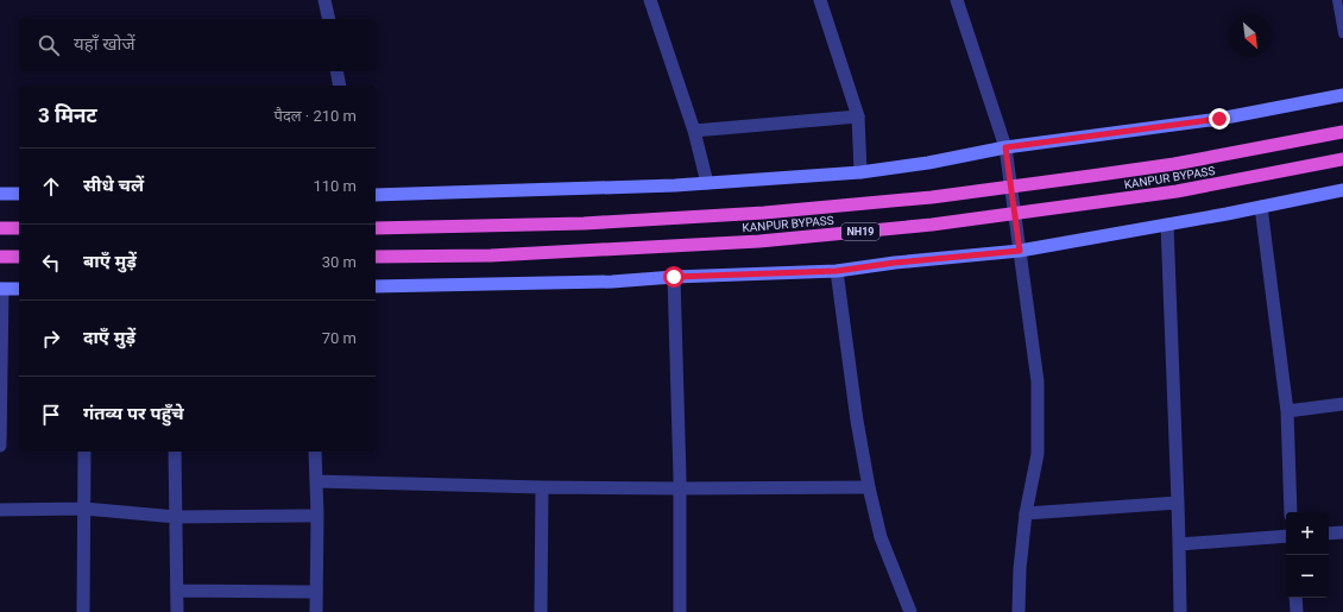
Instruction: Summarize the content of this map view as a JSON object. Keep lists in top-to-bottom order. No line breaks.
{"streets":{"highway":["KANPUR BYPASS","NH19"]},"north":"bottom right","page":{"search":"यहाँ खोजें","heading":["3 मिनट","पैदल · 210 m"],"list":[["सीधे चलें","110 m"],["बाएँ मुड़ें","30 m"],["दाएँ मुड़ें","70 m"],"गंतव्य पर पहुँचे"],"map_buttons":["+","−"]}}
